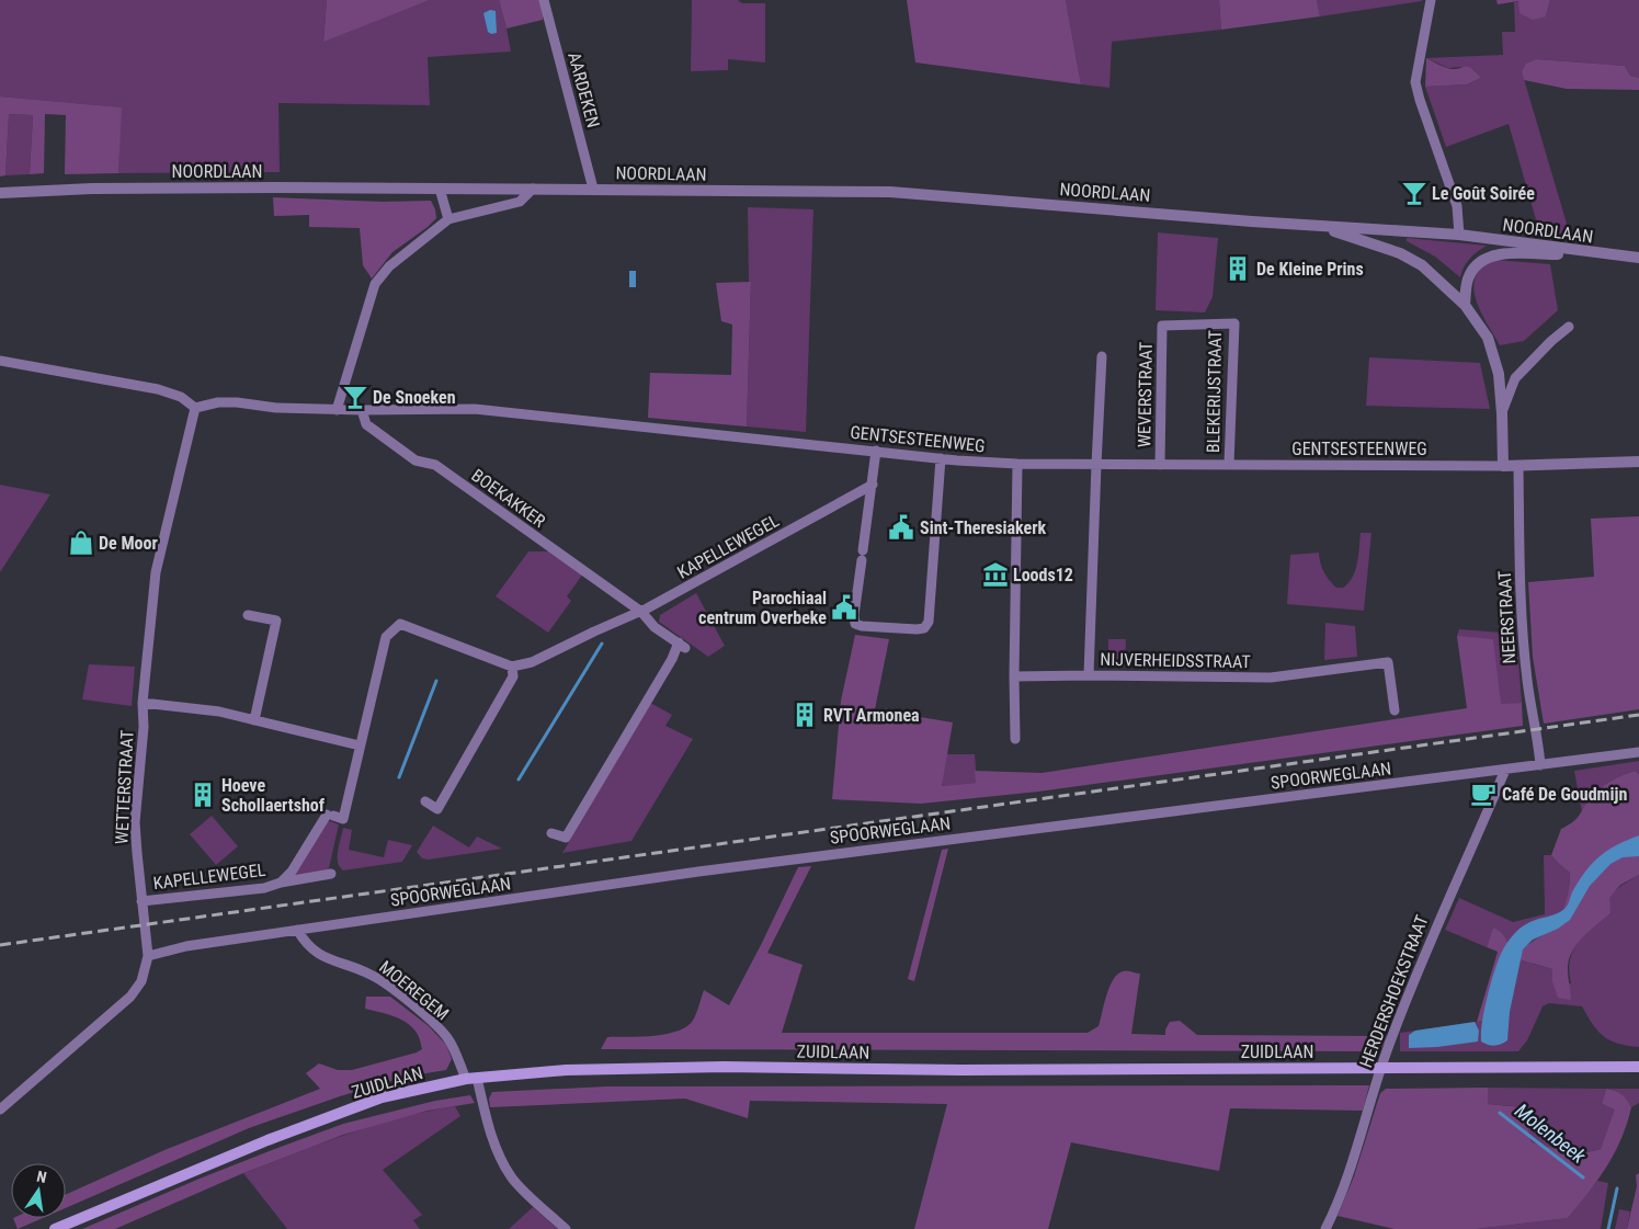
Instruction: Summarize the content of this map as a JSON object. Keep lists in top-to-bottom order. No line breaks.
{"streets":{"main road":["ZUIDLAAN"],"street":["AARDEKEN","NOORDLAAN","BLEKERIJSTRAAT","WEVERSTRAAT","GENTSESTEENWEG","BOEKAKKER","KAPELLEWEGEL","NEERSTRAAT","NIJVERHEIDSSTRAAT","SPOORWEGLAAN","WETTERSTRAAT","MOEREGEM","HERDERSHOEKSTRAAT"]},"crossings":[["AARDEKEN","NOORDLAAN"],["NOORDLAAN","GENTSESTEENWEG"],["BLEKERIJSTRAAT","WEVERSTRAAT"],["BLEKERIJSTRAAT","GENTSESTEENWEG"],["WEVERSTRAAT","GENTSESTEENWEG"],["GENTSESTEENWEG","BOEKAKKER"],["GENTSESTEENWEG","NEERSTRAAT"],["GENTSESTEENWEG","NIJVERHEIDSSTRAAT"],["GENTSESTEENWEG","WETTERSTRAAT"],["BOEKAKKER","KAPELLEWEGEL"],["KAPELLEWEGEL","WETTERSTRAAT"],["NEERSTRAAT","SPOORWEGLAAN"],["SPOORWEGLAAN","WETTERSTRAAT"],["SPOORWEGLAAN","MOEREGEM"],["SPOORWEGLAAN","HERDERSHOEKSTRAAT"],["MOEREGEM","ZUIDLAAN"],["HERDERSHOEKSTRAAT","ZUIDLAAN"]],"water":["Molenbeek"],"places":{"bar":["Le Goût Soirée","De Snoeken"],"building":["De Kleine Prins","RVT Armonea","Hoeve Schollaertshof"],"public building":["Sint-Theresiakerk","Parochiaal centrum Overbeke"],"shop":["De Moor"],"museum":["Loods12"],"cafe":["Café De Goudmijn"]},"north":"top"}
